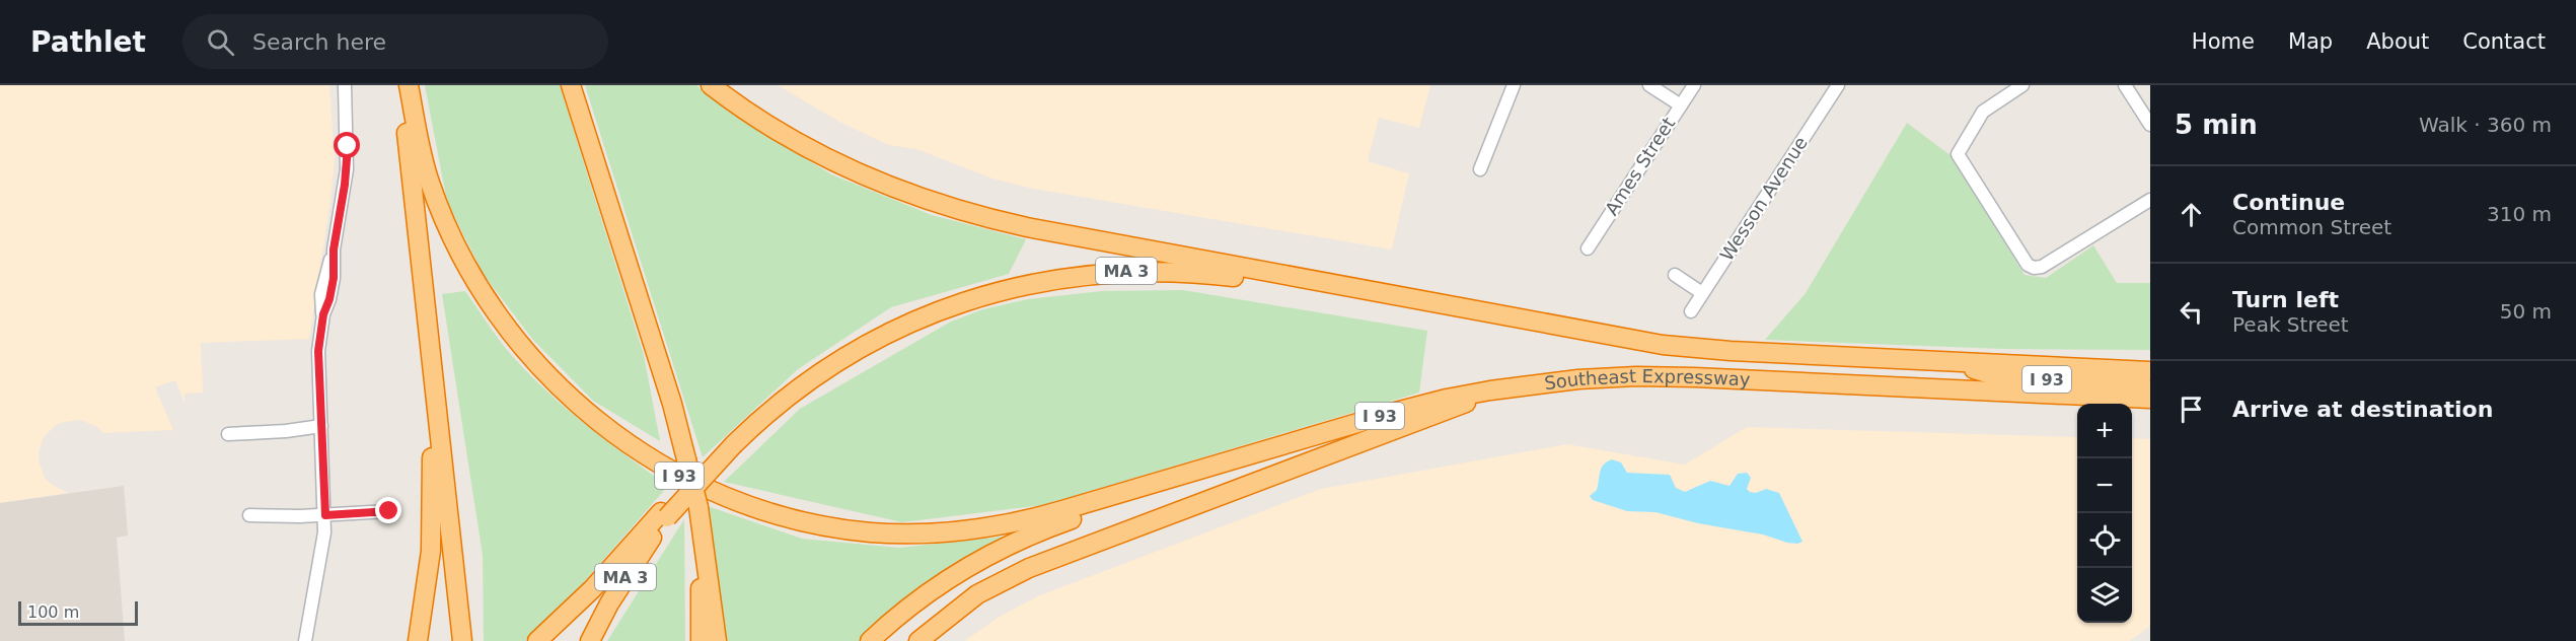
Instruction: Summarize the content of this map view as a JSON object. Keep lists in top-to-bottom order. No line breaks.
{"streets":{"highway":["MA 3","I 93","Southeast Expressway"],"street":["Ames Street","Wesson Avenue"]},"crossings":[["MA 3","I 93"],["MA 3","Southeast Expressway"],["I 93","Southeast Expressway"]],"scale_bar":"100 m","page":{"header":"Pathlet","search":"Search here","nav":["Home","Map","About","Contact"],"heading":["5 min","Walk · 360 m"],"list":[["Continue","Common Street","310 m"],["Turn left","Peak Street","50 m"],"Arrive at destination"],"map_buttons":["+","−"],"scale":"100 m"}}
